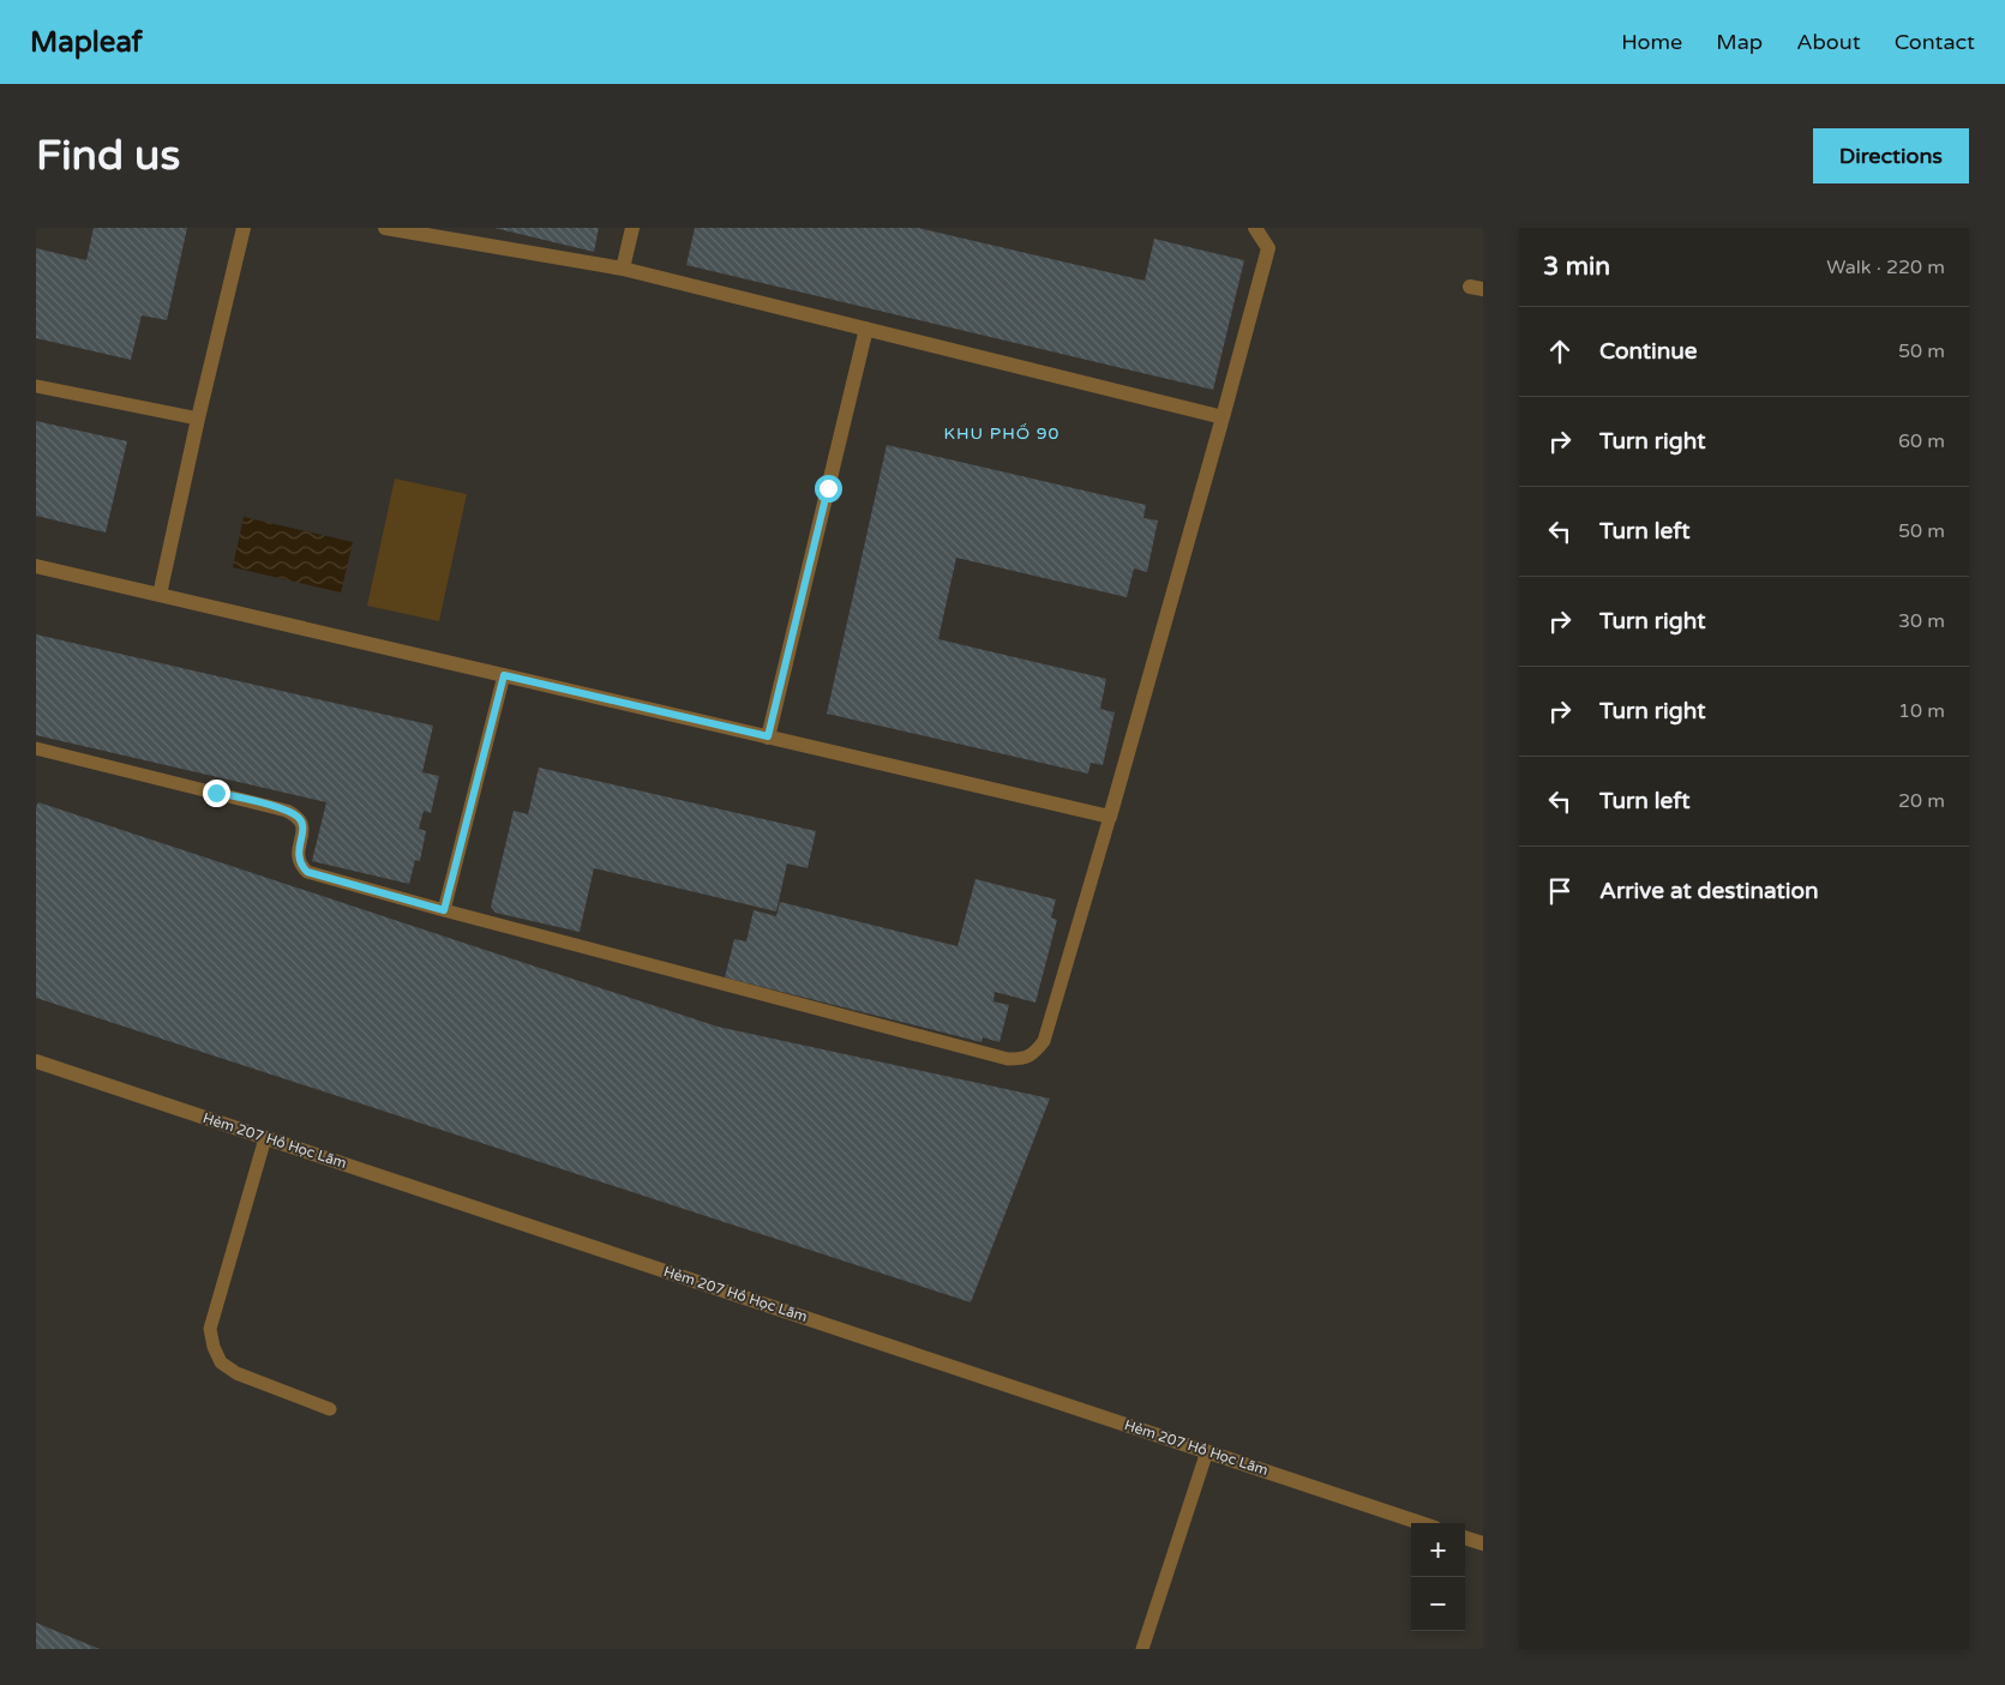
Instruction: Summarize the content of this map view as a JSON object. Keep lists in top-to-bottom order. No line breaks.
{"streets":{"street":["Hẻm 207 Hồ Học Lãm"]},"districts":["KHU PHỐ 90"],"page":{"header":"Mapleaf","nav":["Home","Map","About","Contact"],"buttons":"Directions","title":"Find us","heading":["3 min","Walk · 220 m"],"list":[["Continue","50 m"],["Turn right","60 m"],["Turn left","50 m"],["Turn right","30 m"],["Turn right","10 m"],["Turn left","20 m"],"Arrive at destination"],"map_buttons":["+","−"]}}
